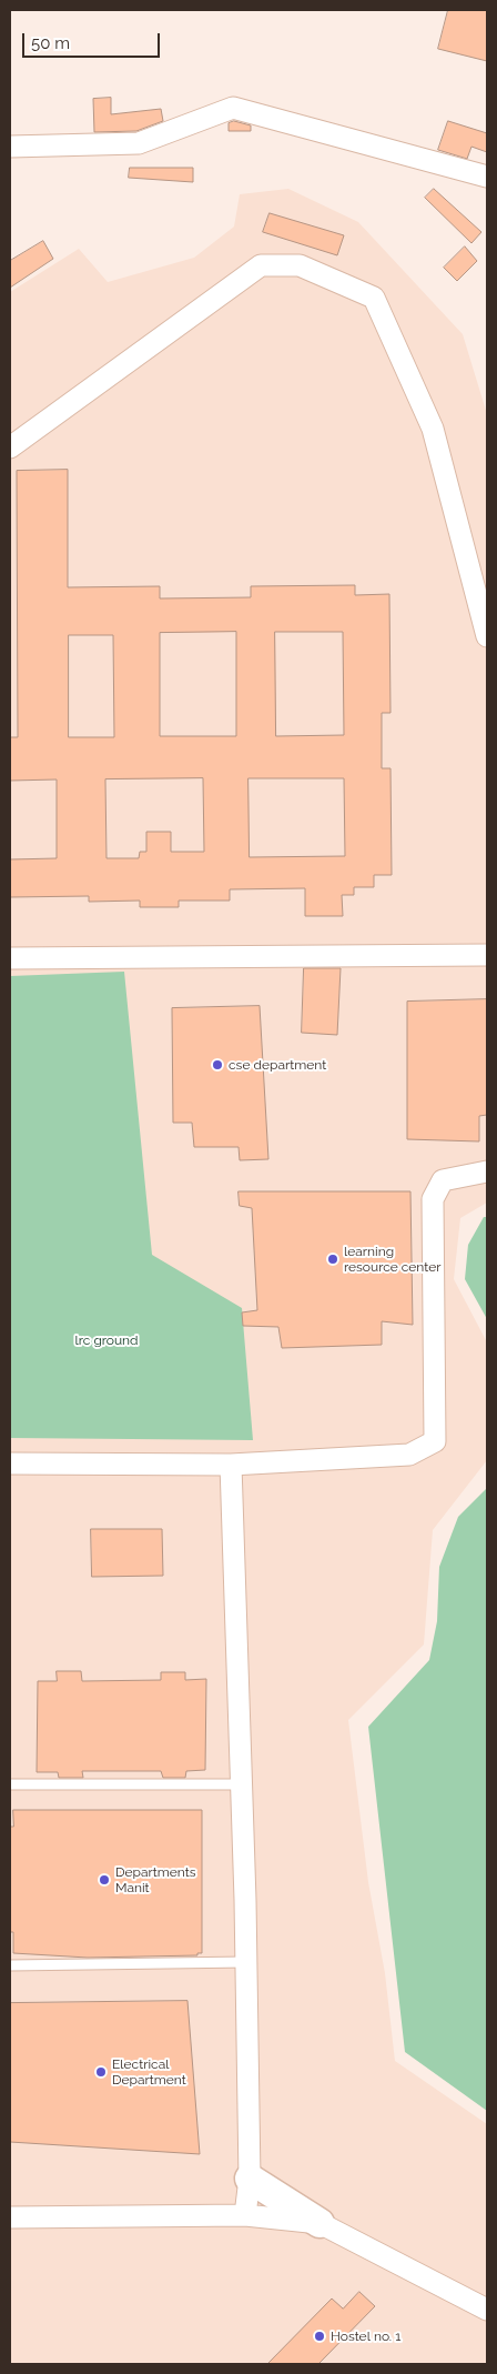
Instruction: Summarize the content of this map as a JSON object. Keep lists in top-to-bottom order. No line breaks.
{"parks":["lrc ground"],"places":["cse department","learning resource center","Departments Manit","Electrical Department","Hostel no. 1"],"scale_bar":"50 m"}
